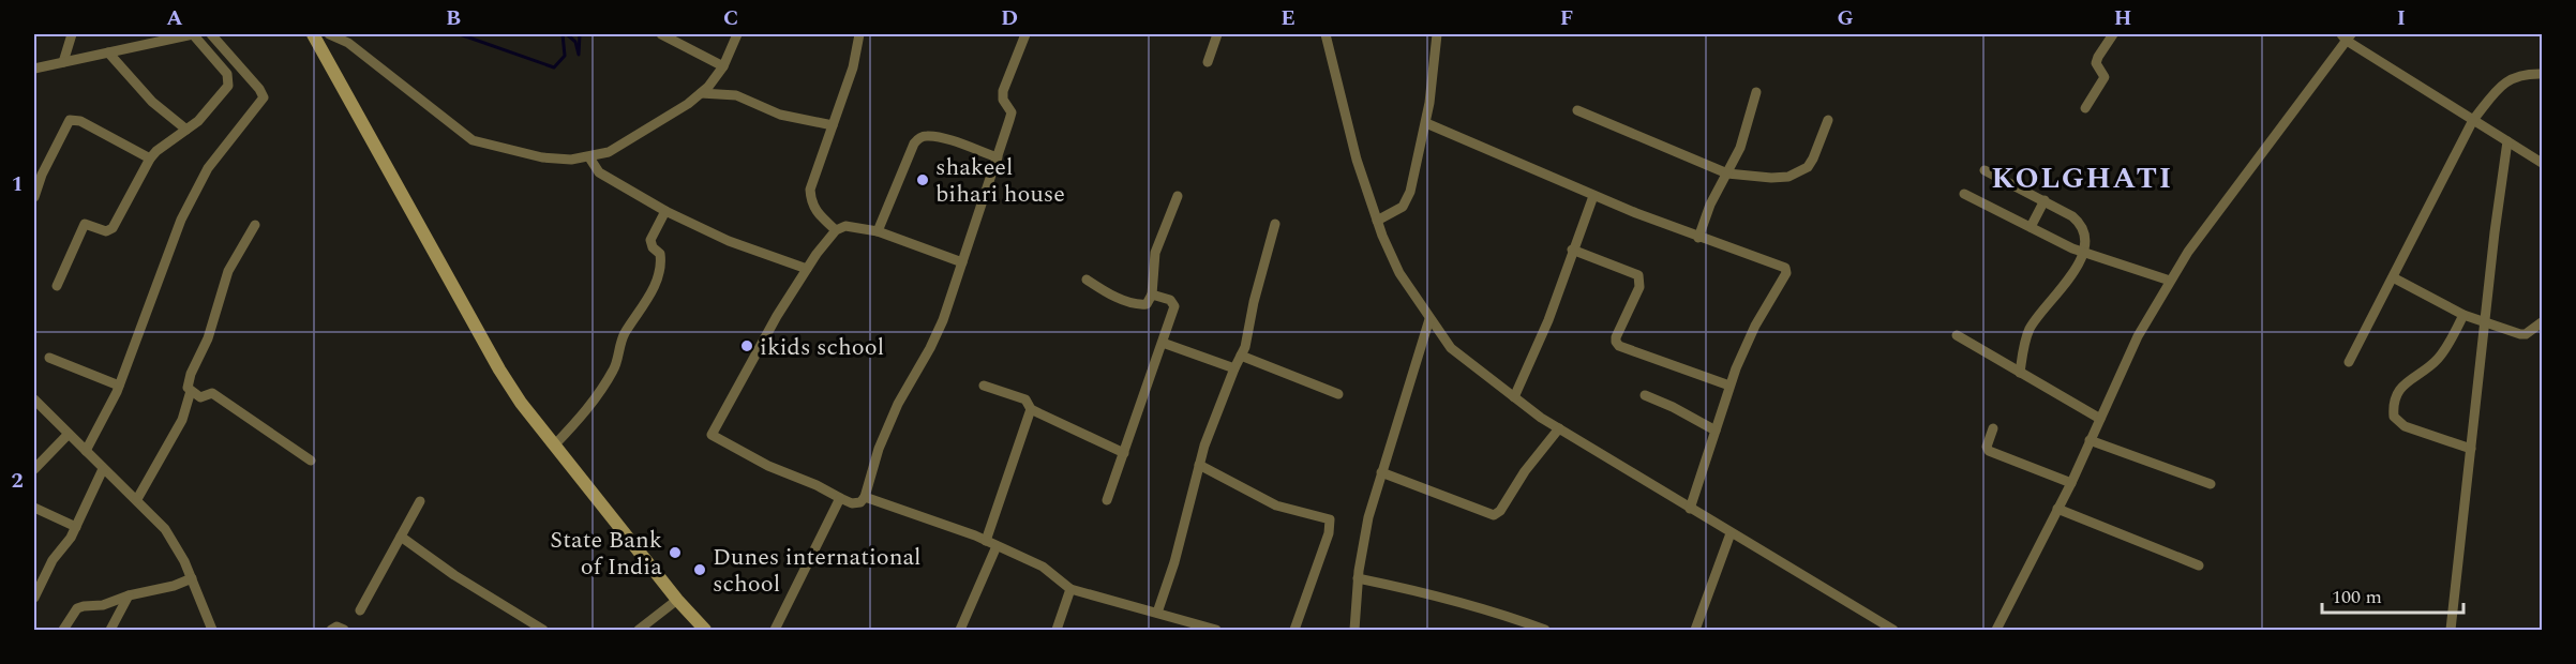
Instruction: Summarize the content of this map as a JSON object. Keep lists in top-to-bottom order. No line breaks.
{"districts":["KOLGHATI"],"places":["shakeel bihari house","ikids school","State Bank of India","Dunes international school"],"scale_bar":"100 m","grid":{"columns":["A","B","C","D","E","F","G","H","I"],"rows":["1","2"]}}
